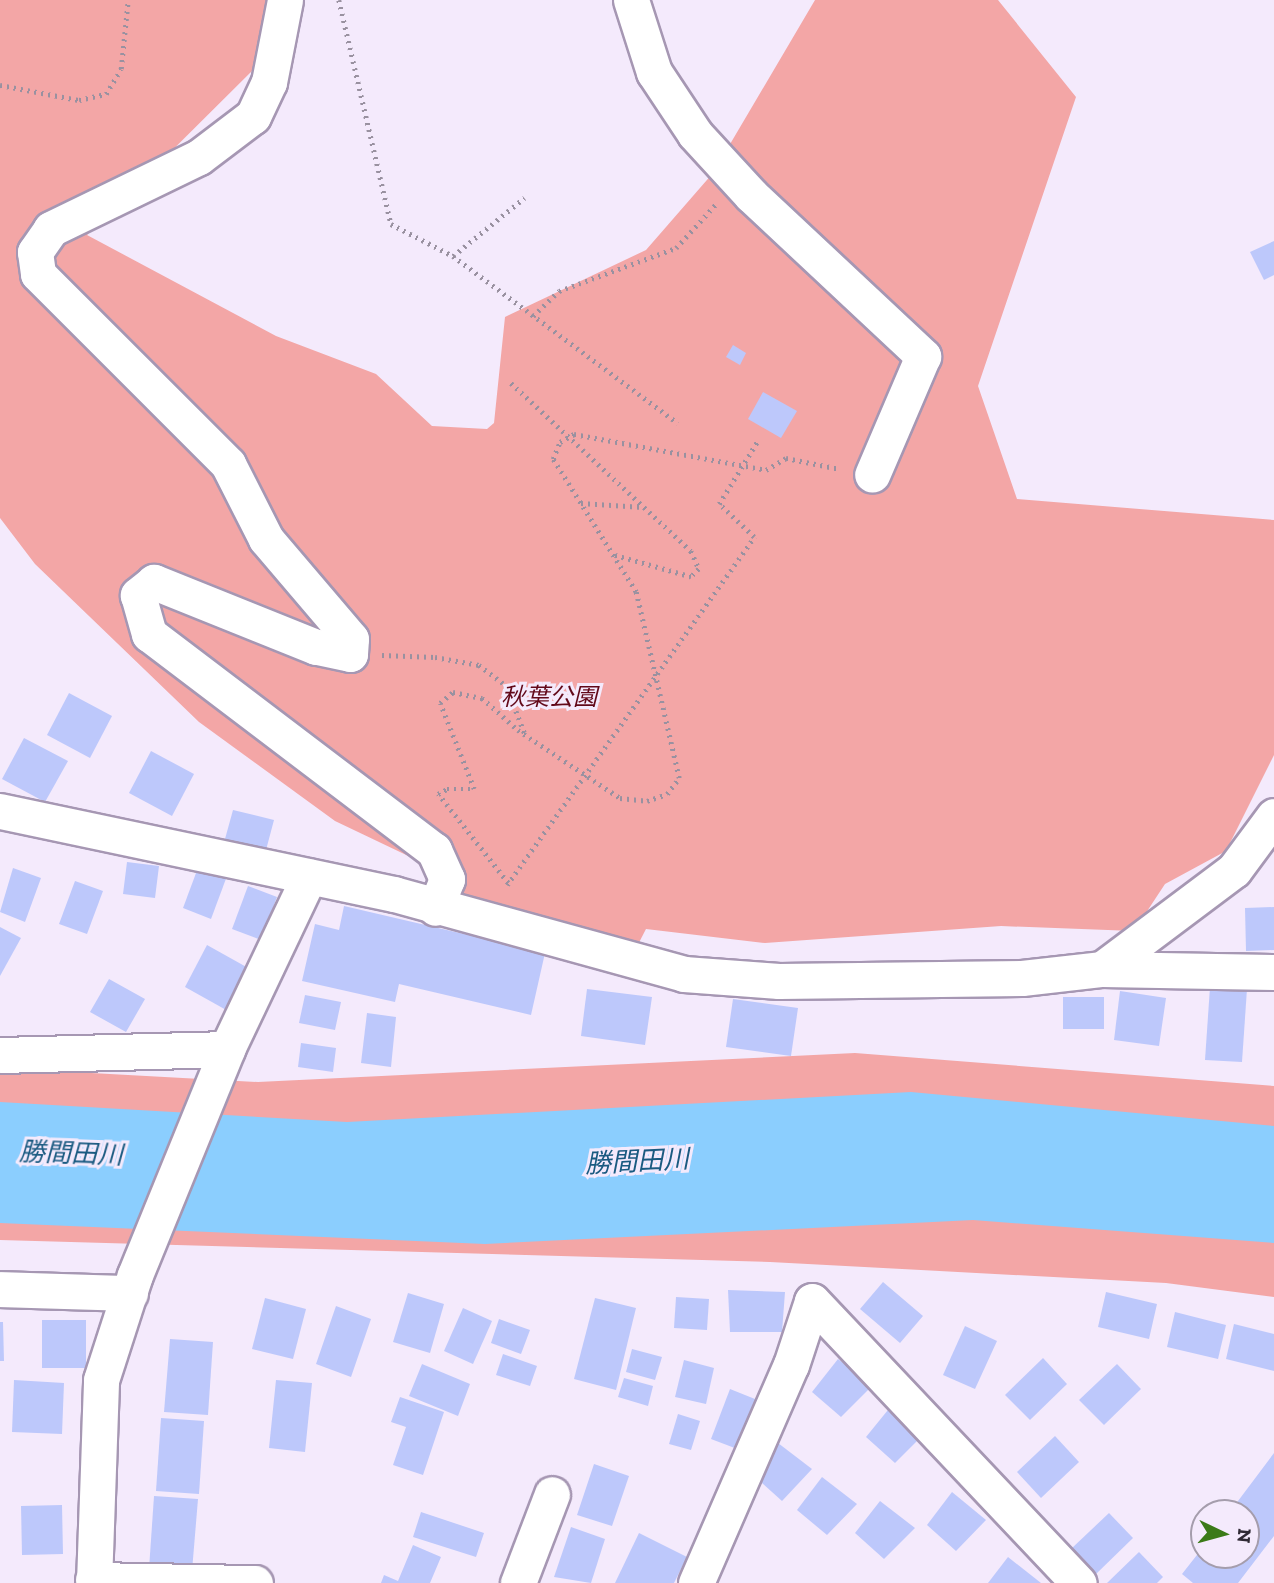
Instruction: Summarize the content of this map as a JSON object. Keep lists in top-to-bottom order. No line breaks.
{"water":["勝間田川"],"parks":["秋葉公園"],"north":"right"}
